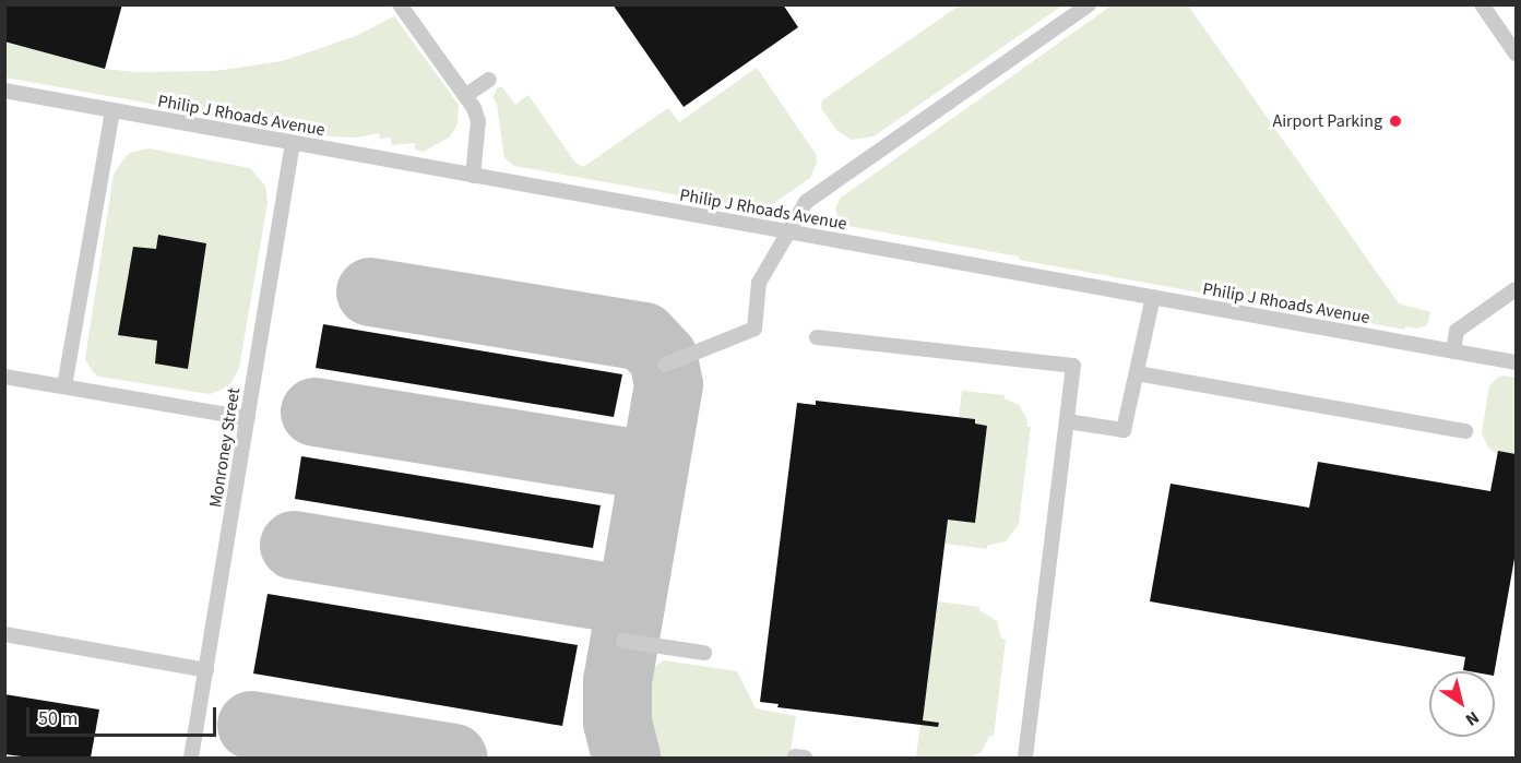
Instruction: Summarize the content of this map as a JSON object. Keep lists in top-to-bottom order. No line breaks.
{"streets":{"lane":["Philip J Rhoads Avenue","Monroney Street"]},"crossings":[["Philip J Rhoads Avenue","Monroney Street"]],"places":["Airport Parking"],"scale_bar":"50 m","north":"bottom right"}
